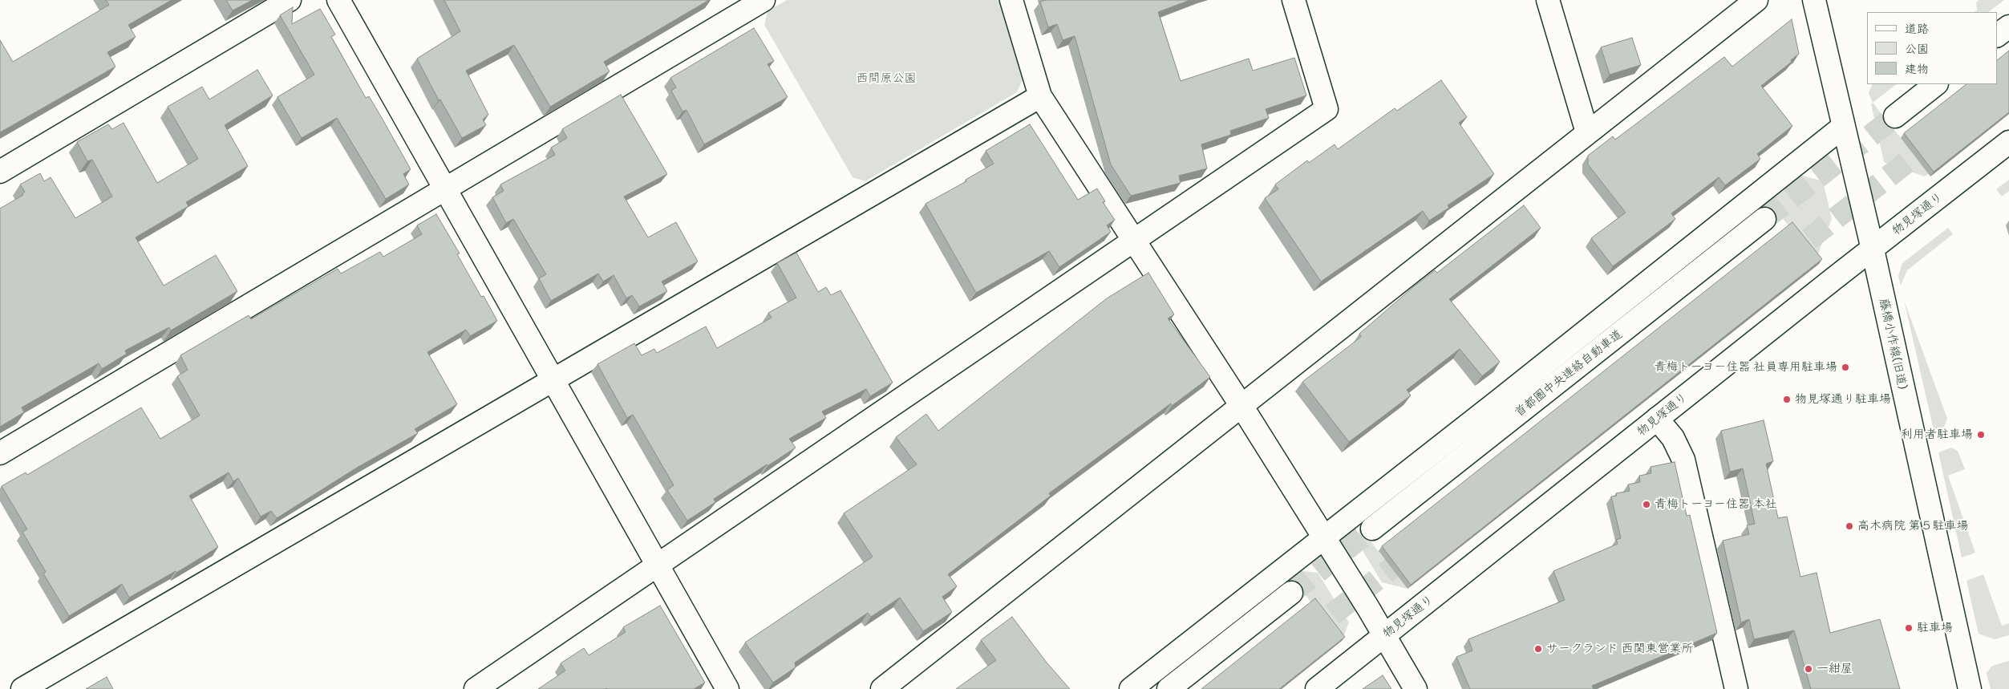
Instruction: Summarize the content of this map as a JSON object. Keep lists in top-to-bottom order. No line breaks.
{"streets":{"main road":["物見塚通り","藤橋小作線(旧道)","首都圏中央連絡自動車道"]},"crossings":[["物見塚通り","藤橋小作線(旧道)"]],"parks":["西間原公園"],"places":["青梅トーヨ－住器 社員専用駐車場","物見塚通り駐車場","利用者駐車場","青梅トーヨー住器 本社","高木病院 第５駐車場","駐車場","サークランド 西関東営業所","一紺屋"],"legend":["道路","公園","建物"]}
